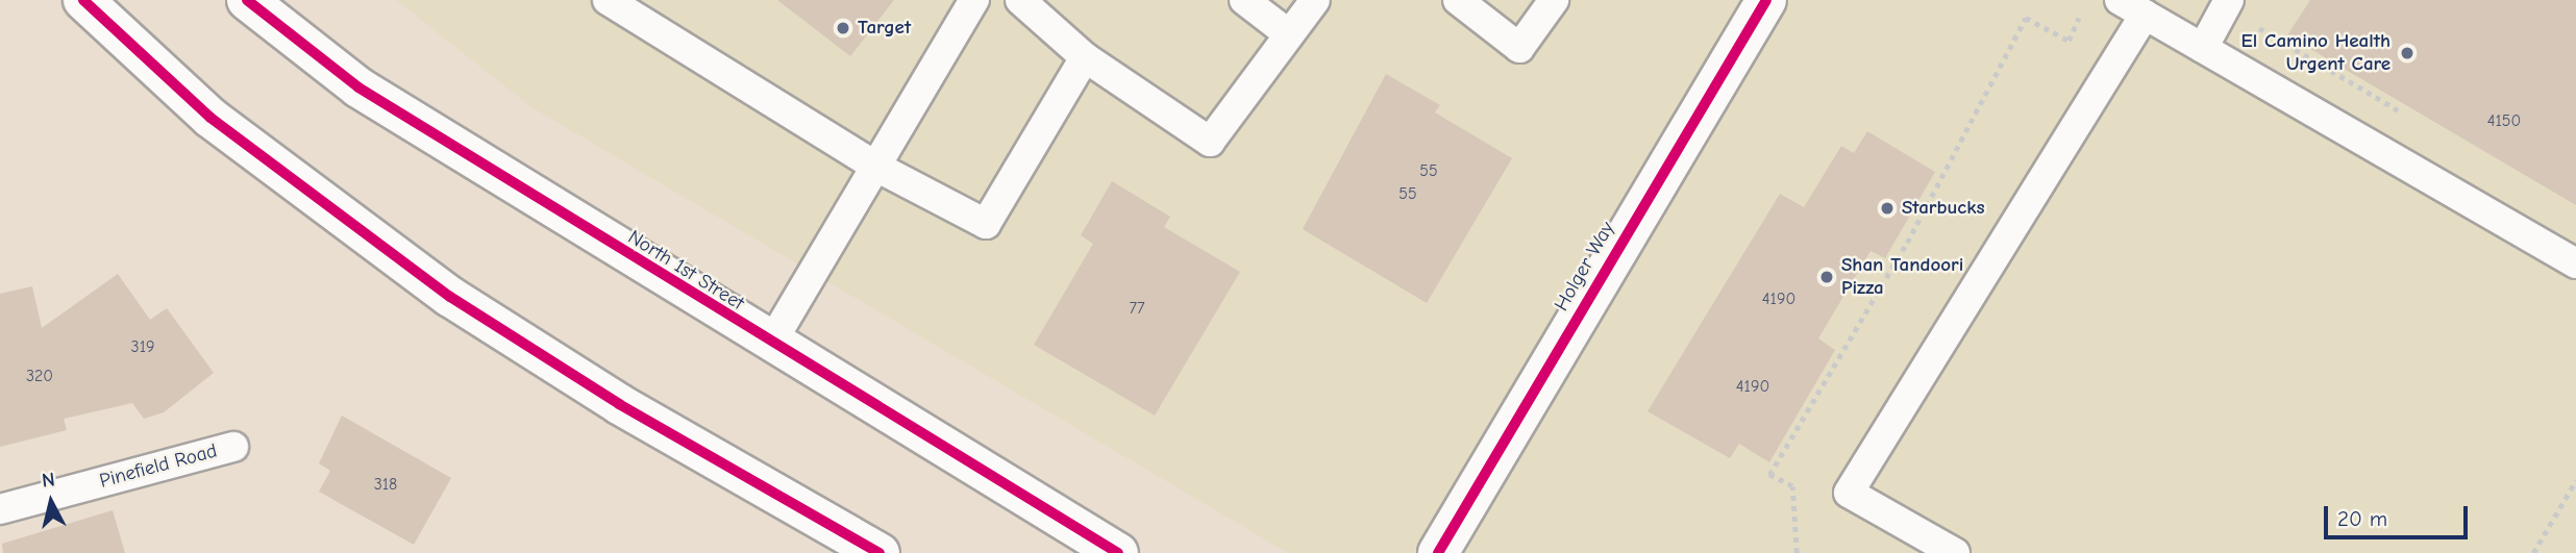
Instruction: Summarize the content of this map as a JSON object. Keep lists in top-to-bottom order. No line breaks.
{"streets":{"main road":["Holger Way","North 1st Street"],"lane":["Pinefield Road"]},"places":["Target","El Camino Health Urgent Care","Starbucks","Shan Tandoori Pizza"],"house_numbers":["4150","55","55","4190","77","319","320","4190","318"],"scale_bar":"20 m","north":"top"}
